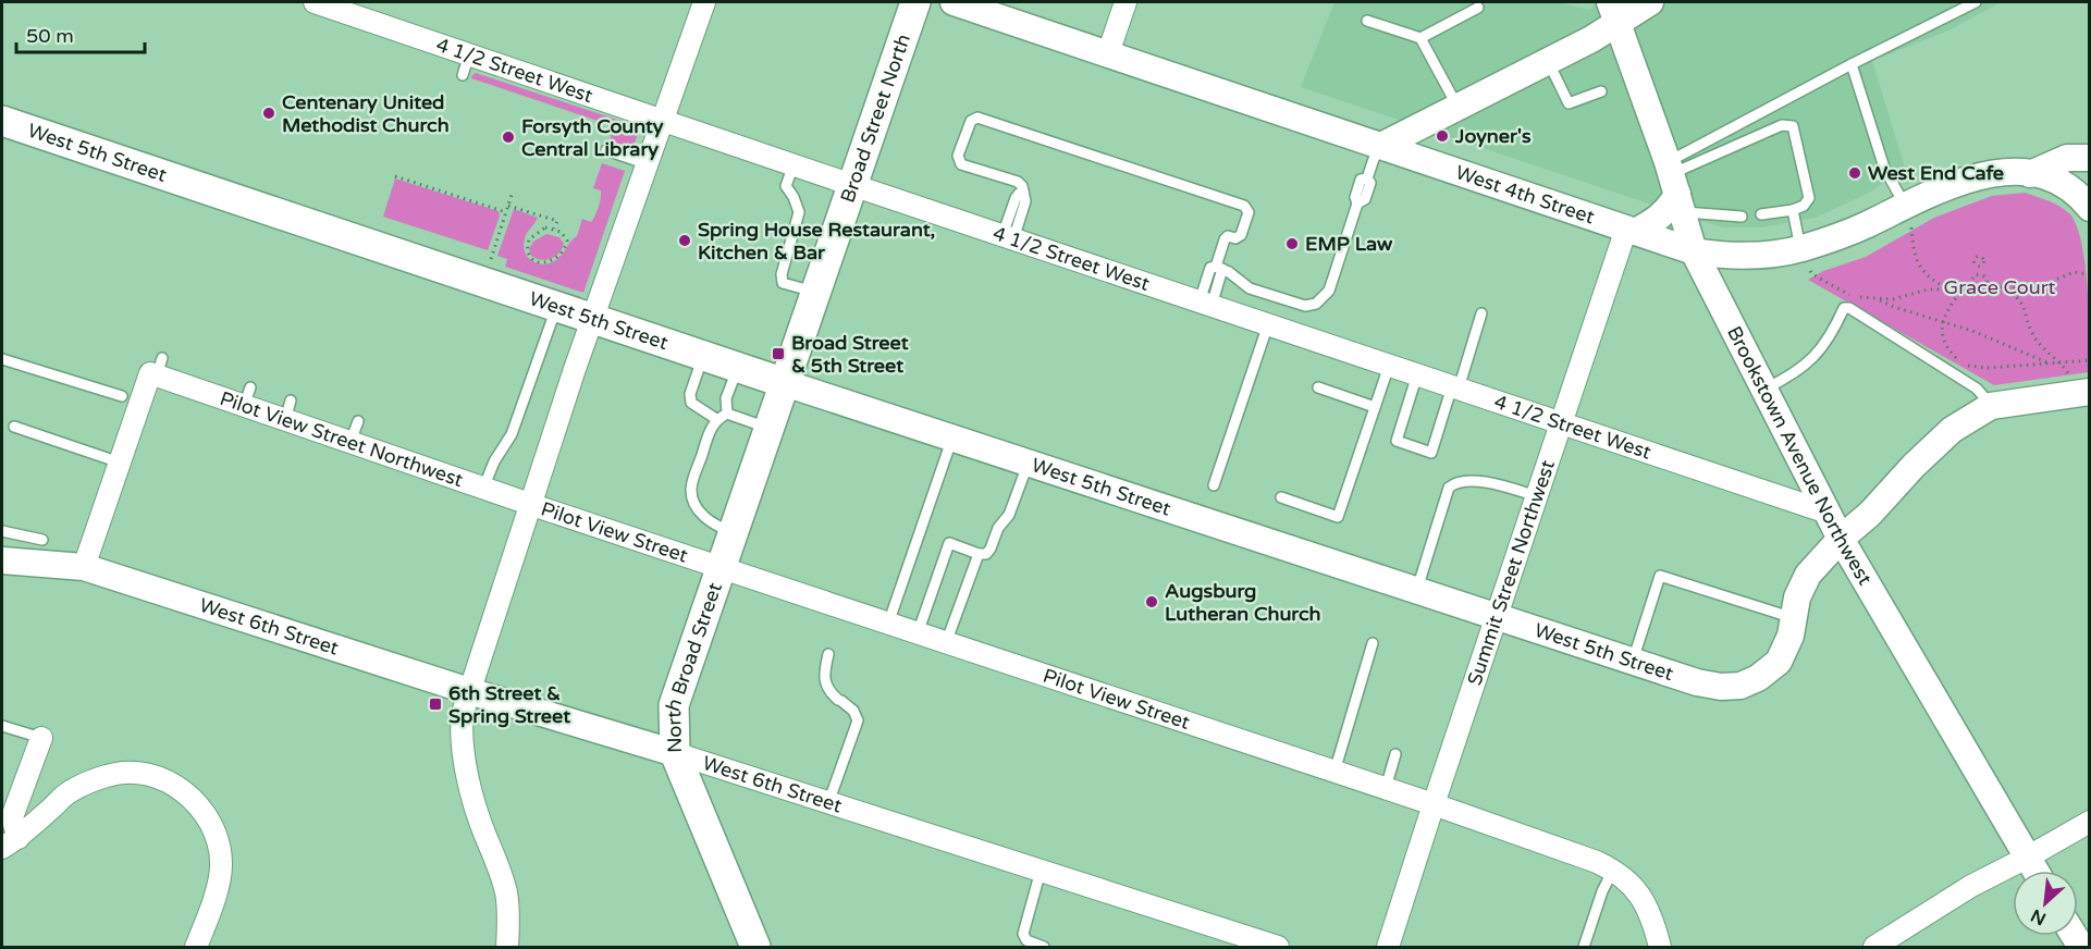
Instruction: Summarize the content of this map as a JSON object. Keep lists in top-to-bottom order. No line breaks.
{"streets":{"main road":["Broad Street North","West 5th Street","North Broad Street"],"street":["4 1/2 Street West","West 4th Street","Pilot View Street Northwest","Brookstown Avenue Northwest","Pilot View Street","Summit Street Northwest","West 6th Street"]},"crossings":[["4 1/2 Street West","Broad Street North"],["4 1/2 Street West","Brookstown Avenue Northwest"],["4 1/2 Street West","Summit Street Northwest"],["Broad Street North","West 5th Street"],["Broad Street North","North Broad Street"],["West 5th Street","Brookstown Avenue Northwest"],["West 5th Street","Summit Street Northwest"],["West 5th Street","North Broad Street"],["West 4th Street","Brookstown Avenue Northwest"],["West 4th Street","Summit Street Northwest"],["Pilot View Street Northwest","Pilot View Street"],["Pilot View Street","Summit Street Northwest"],["Pilot View Street","North Broad Street"],["West 6th Street","North Broad Street"]],"parks":["Grace Court"],"places":{"other":["Centenary United Methodist Church","Joyner's","Forsyth County Central Library","West End Cafe","Spring House Restaurant, Kitchen & Bar","EMP Law","Augsburg Lutheran Church"],"transit":["Broad Street & 5th Street","6th Street & Spring Street"]},"scale_bar":"50 m","north":"bottom left"}
